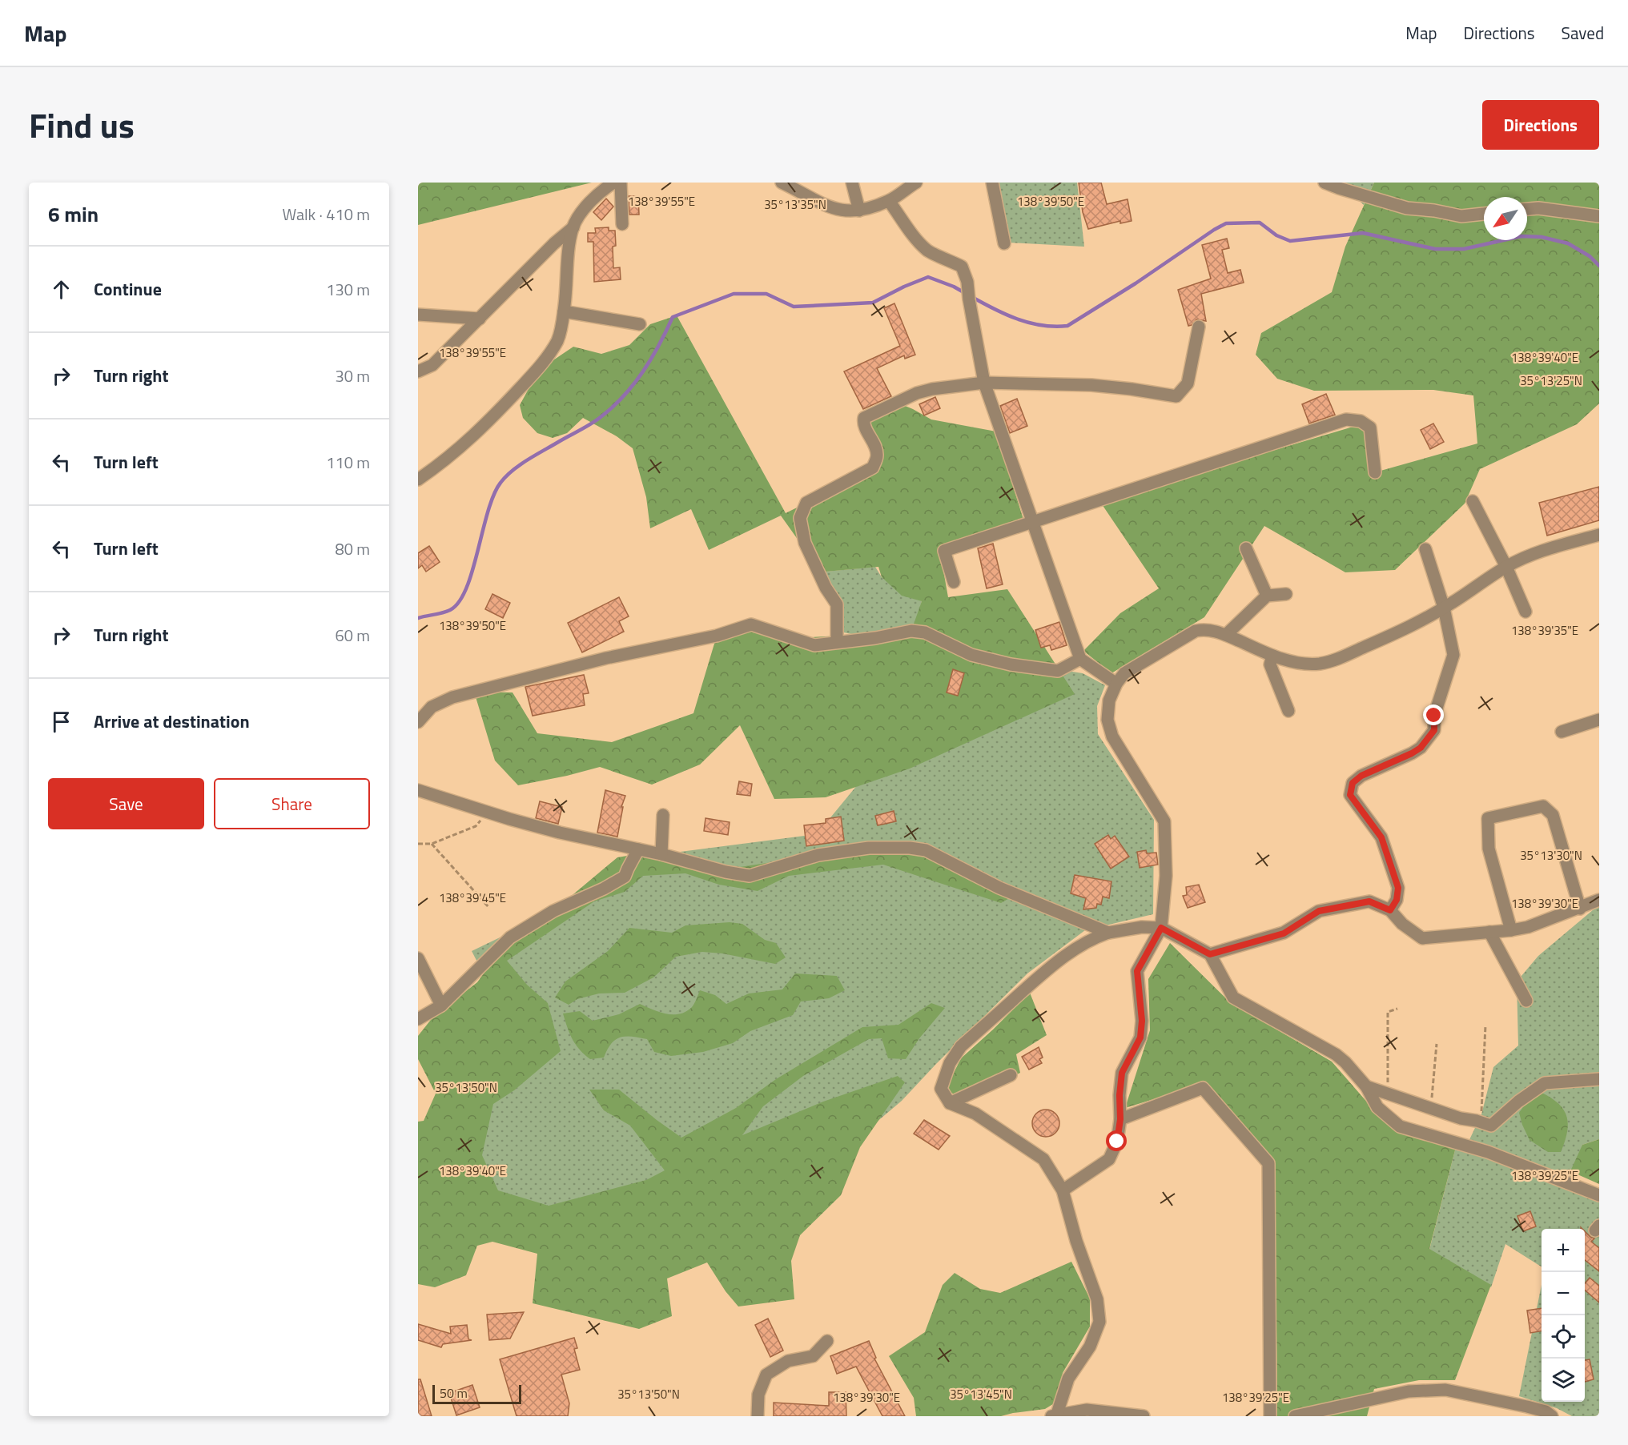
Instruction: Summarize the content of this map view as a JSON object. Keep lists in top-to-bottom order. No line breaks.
{"scale_bar":"50 m","north":"bottom left","page":{"header":"Map","nav":["Map","Directions","Saved"],"title":"Find us","buttons":["Directions",["Save","Share"]],"heading":["6 min","Walk · 410 m"],"list":[["Continue","130 m"],["Turn right","30 m"],["Turn left","110 m"],["Turn left","80 m"],["Turn right","60 m"],"Arrive at destination"],"map_buttons":["+","−"],"scale":"50 m"},"coordinates":["138°39'55\"E","138°39'50\"E","35°13'35\"N","138°39'40\"E","35°13'25\"N","138°39'35\"E","35°13'30\"N","138°39'45\"E","138°39'30\"E","35°13'50\"N","138°39'25\"E","35°13'45\"N"]}
